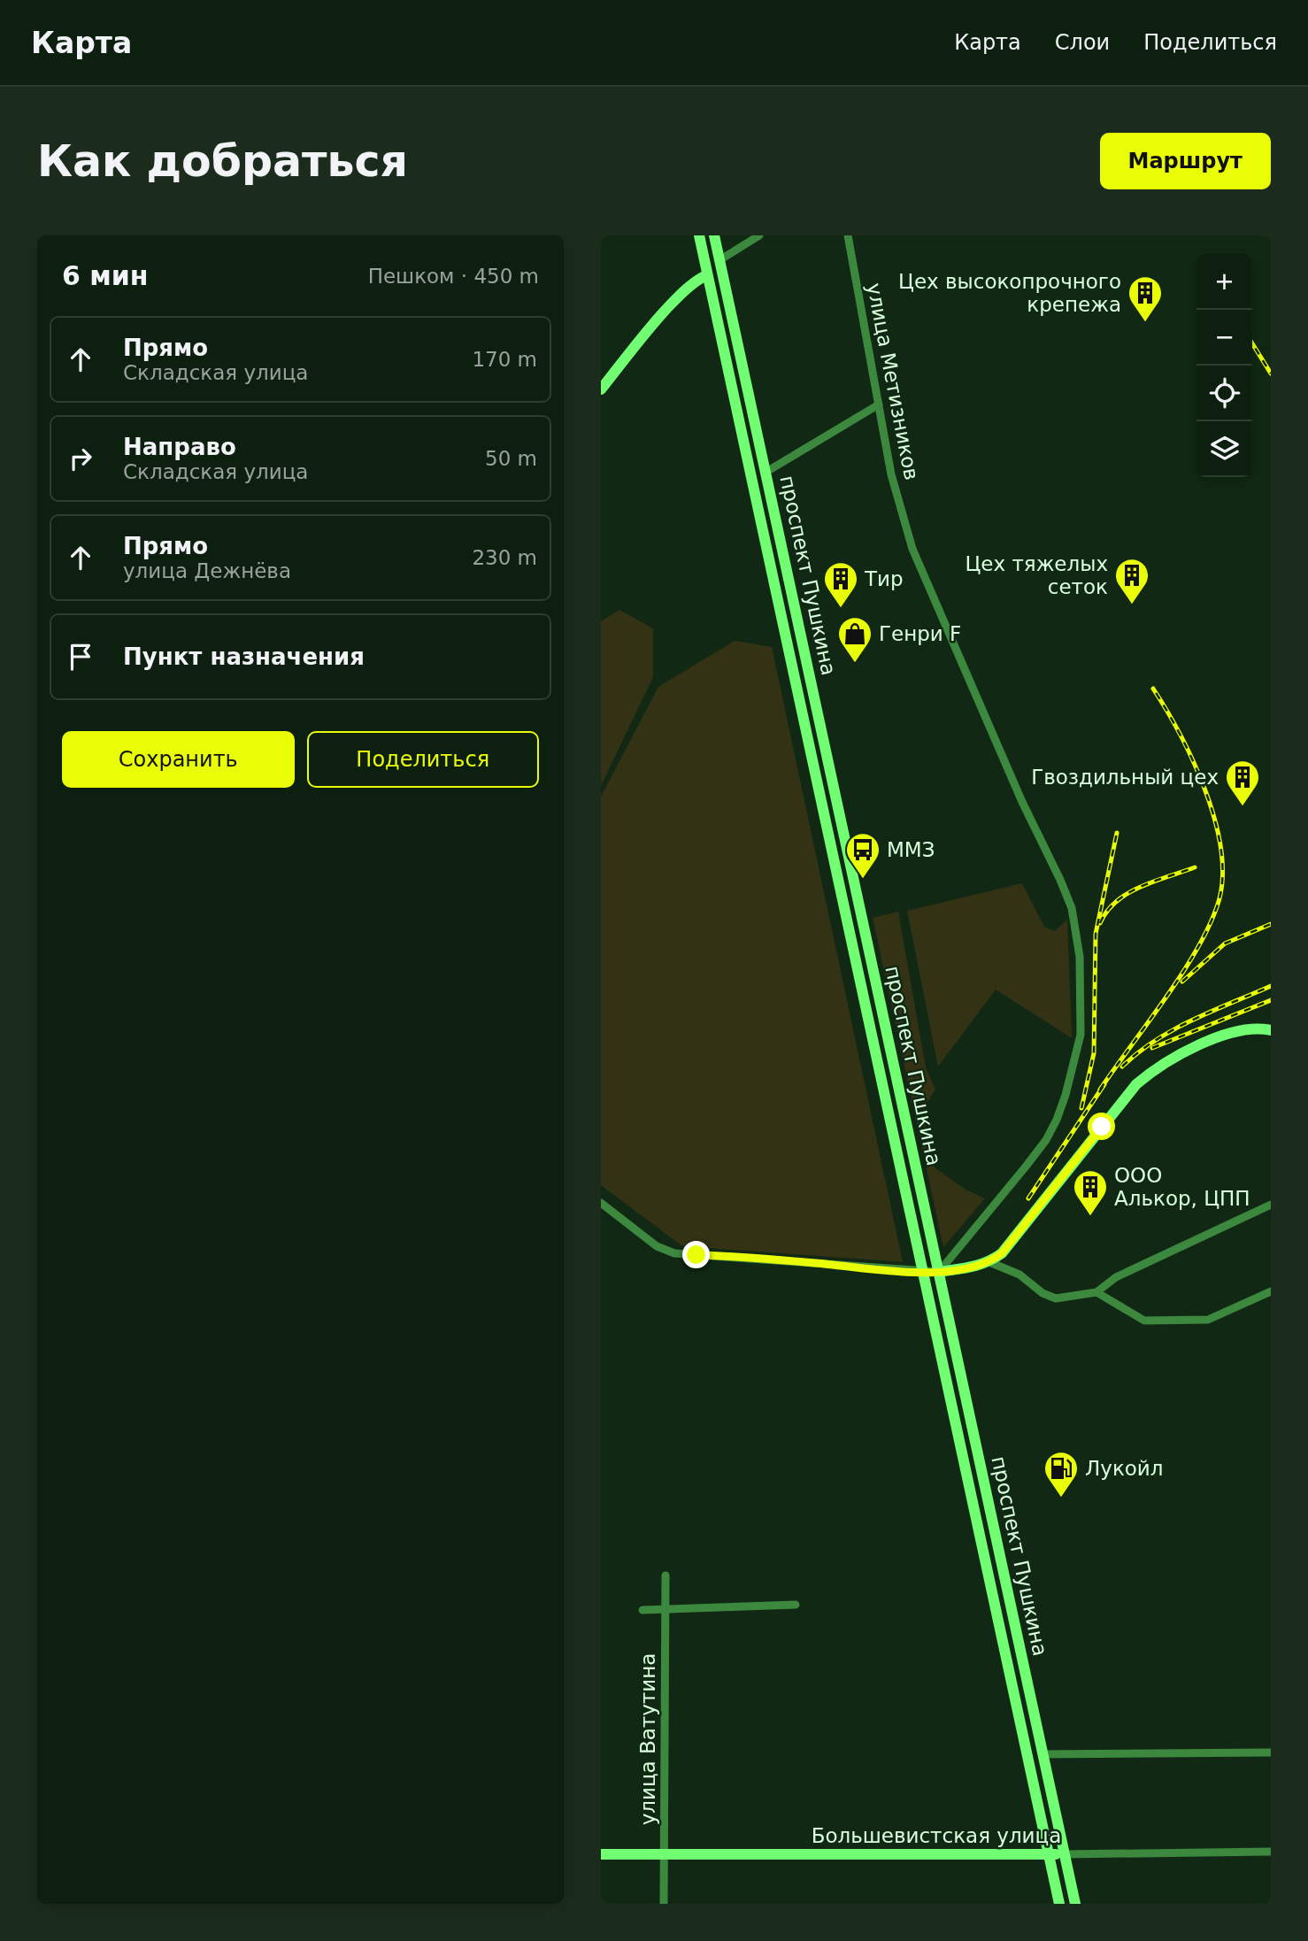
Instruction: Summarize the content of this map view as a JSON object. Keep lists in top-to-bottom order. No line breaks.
{"streets":{"main road":["проспект Пушкина","Большевистская улица"],"street":["улица Метизников","улица Ватутина"]},"crossings":[["улица Метизников","проспект Пушкина"],["проспект Пушкина","Большевистская улица"],["улица Ватутина","Большевистская улица"]],"places":{"building":["Цех высокопрочного крепежа","Цех тяжелых сеток","Тир","Гвоздильный цех","ООО Алькор, ЦПП"],"shop":["Генри F"],"bus stop":["ММЗ"],"fuel station":["Лукойл"]},"page":{"header":"Карта","nav":["Карта","Слои","Поделиться"],"buttons":["Маршрут",["Сохранить","Поделиться"]],"title":"Как добраться","heading":["6 мин","Пешком · 450 m"],"map_buttons":["+","−"],"list":[["Прямо","Складская улица","170 m"],["Направо","Складская улица","50 m"],["Прямо","улица Дежнёва","230 m"],"Пункт назначения"]}}
